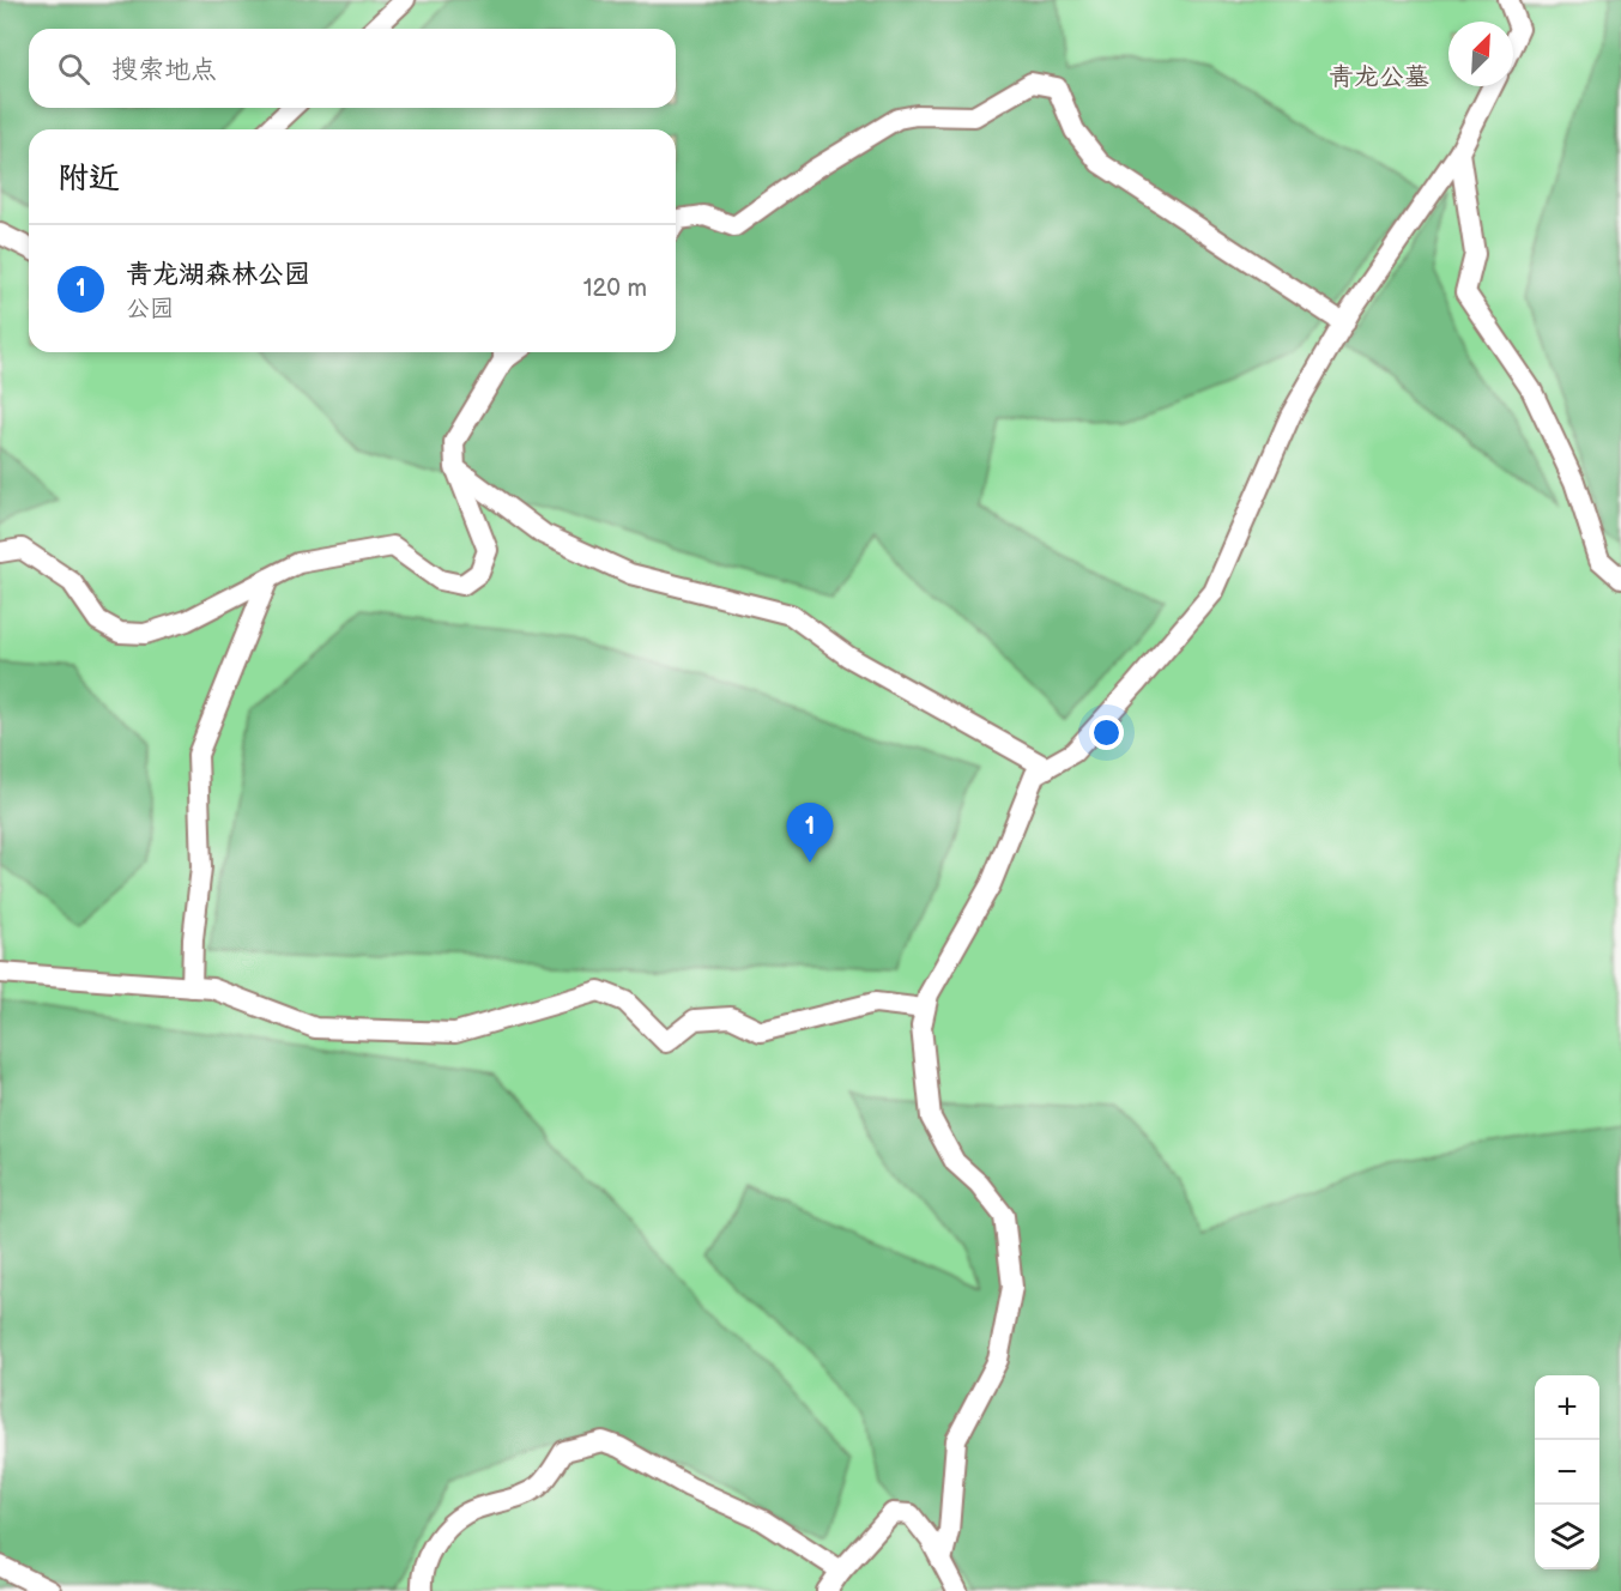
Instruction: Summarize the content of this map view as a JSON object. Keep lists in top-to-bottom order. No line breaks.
{"parks":["青龙公墓"],"north":"top right","page":{"search":"搜索地点","heading":"附近","list":[{"mark":"1","name":"青龙湖森林公园","note":"公园","value":"120 m"}],"pins":"1","map_buttons":["+","−"]}}
